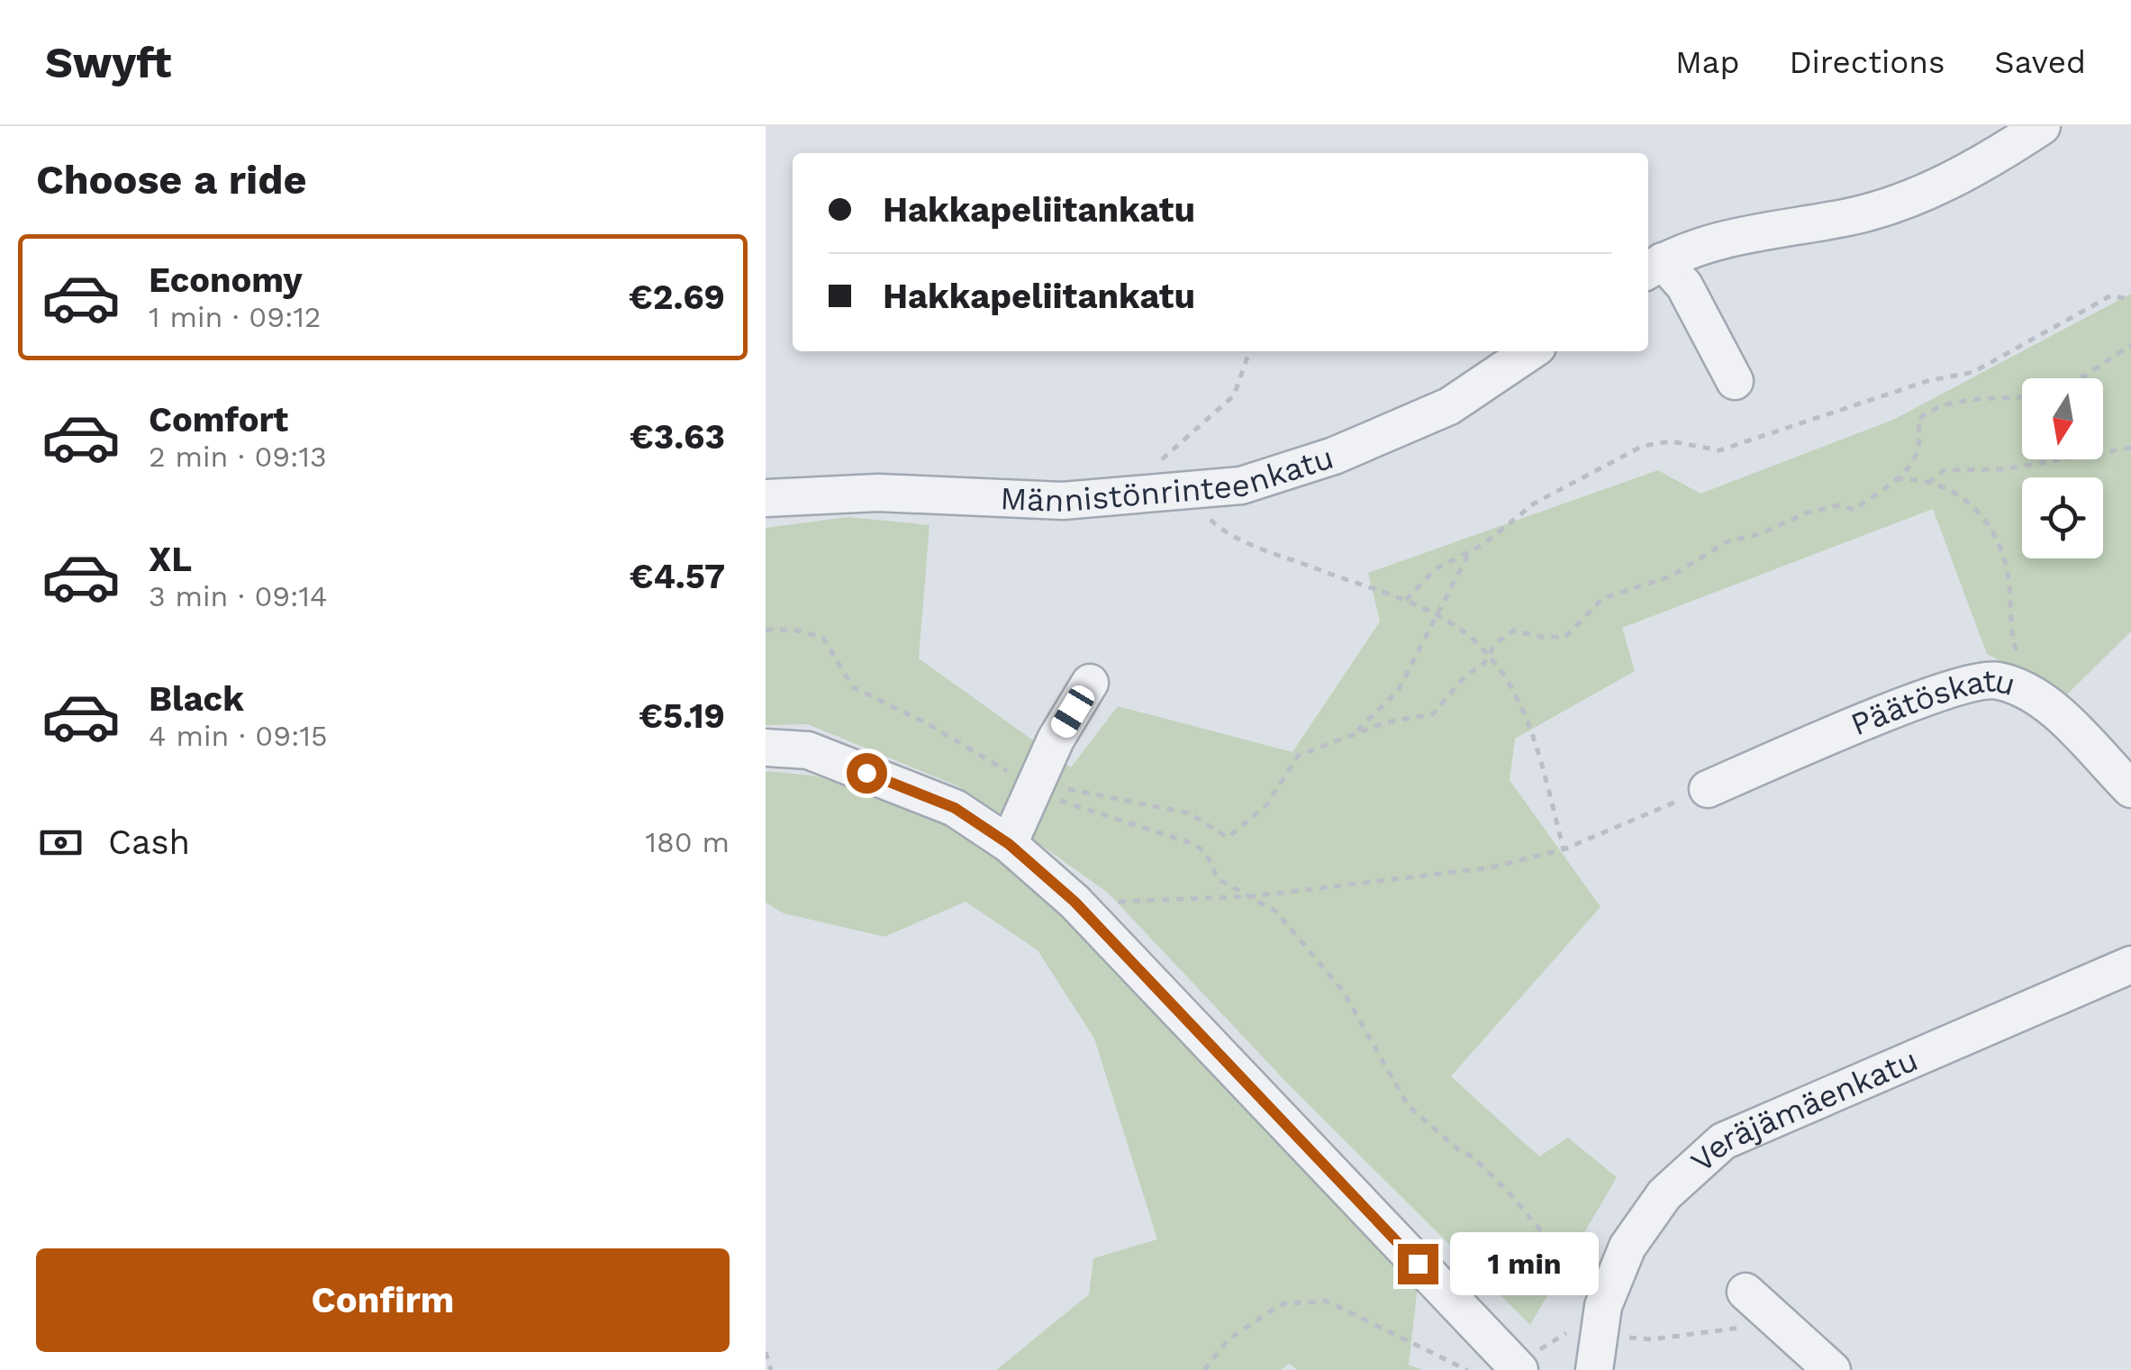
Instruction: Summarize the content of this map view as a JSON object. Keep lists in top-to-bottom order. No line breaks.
{"streets":{"street":["Männistönrinteenkatu","Päätöskatu","Veräjämäenkatu"]},"north":"bottom","page":{"header":"Swyft","nav":["Map","Directions","Saved"],"heading":"Choose a ride","banner":["Hakkapeliitankatu","Hakkapeliitankatu"],"list":[{"name":"Economy","note":"1 min · 09:12","value":"€2.69"},{"name":"Comfort","note":"2 min · 09:13","value":"€3.63"},{"name":"XL","note":"3 min · 09:14","value":"€4.57"},{"name":"Black","note":"4 min · 09:15","value":"€5.19"}],"pay":["Cash","180 m"],"buttons":"Confirm","bubble":"1 min"}}
